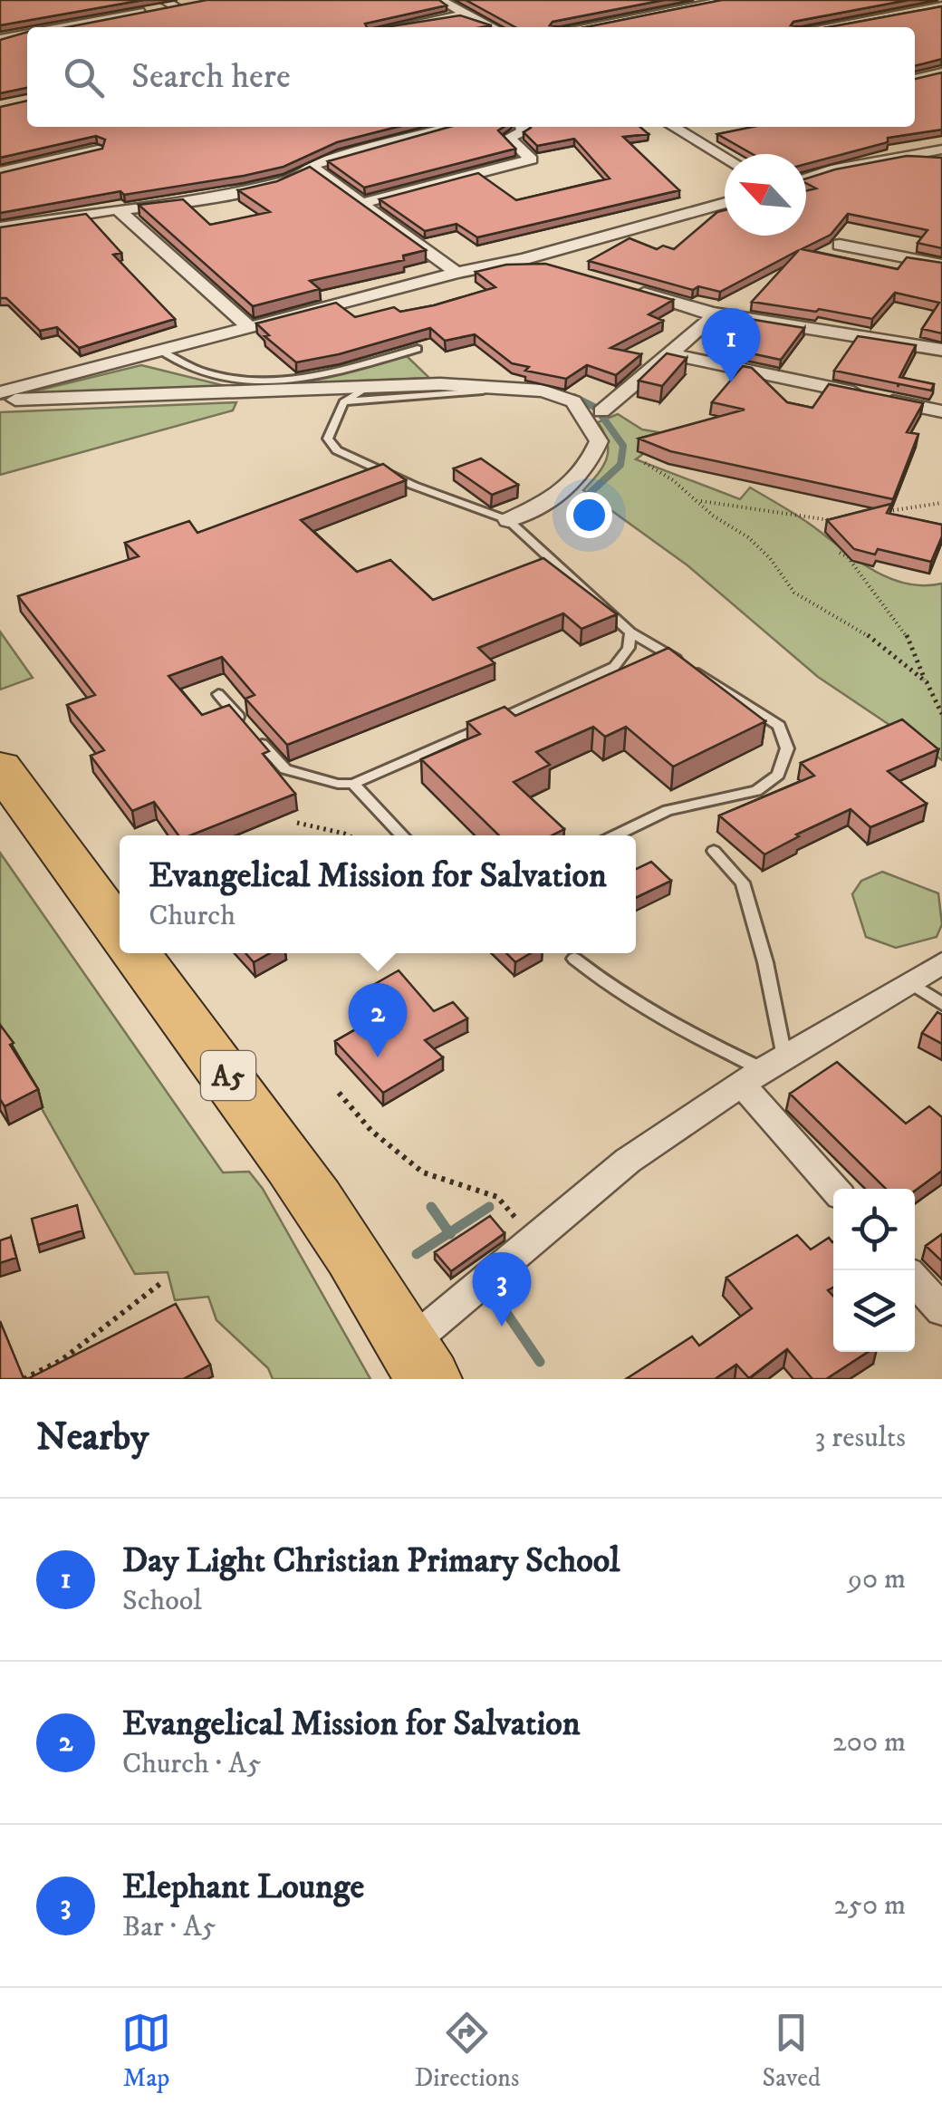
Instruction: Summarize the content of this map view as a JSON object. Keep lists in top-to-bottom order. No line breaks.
{"streets":{"highway":["A5"]},"north":"top left","page":{"search":"Search here","pins":["1","2","3"],"popup":["Evangelical Mission for Salvation","Church"],"heading":["Nearby","3 results"],"list":[{"mark":"1","name":"Day Light Christian Primary School","note":"School","value":"90 m"},{"mark":"2","name":"Evangelical Mission for Salvation","note":"Church · A5","value":"200 m"},{"mark":"3","name":"Elephant Lounge","note":"Bar · A5","value":"250 m"}],"nav":["Map","Directions","Saved"]}}
